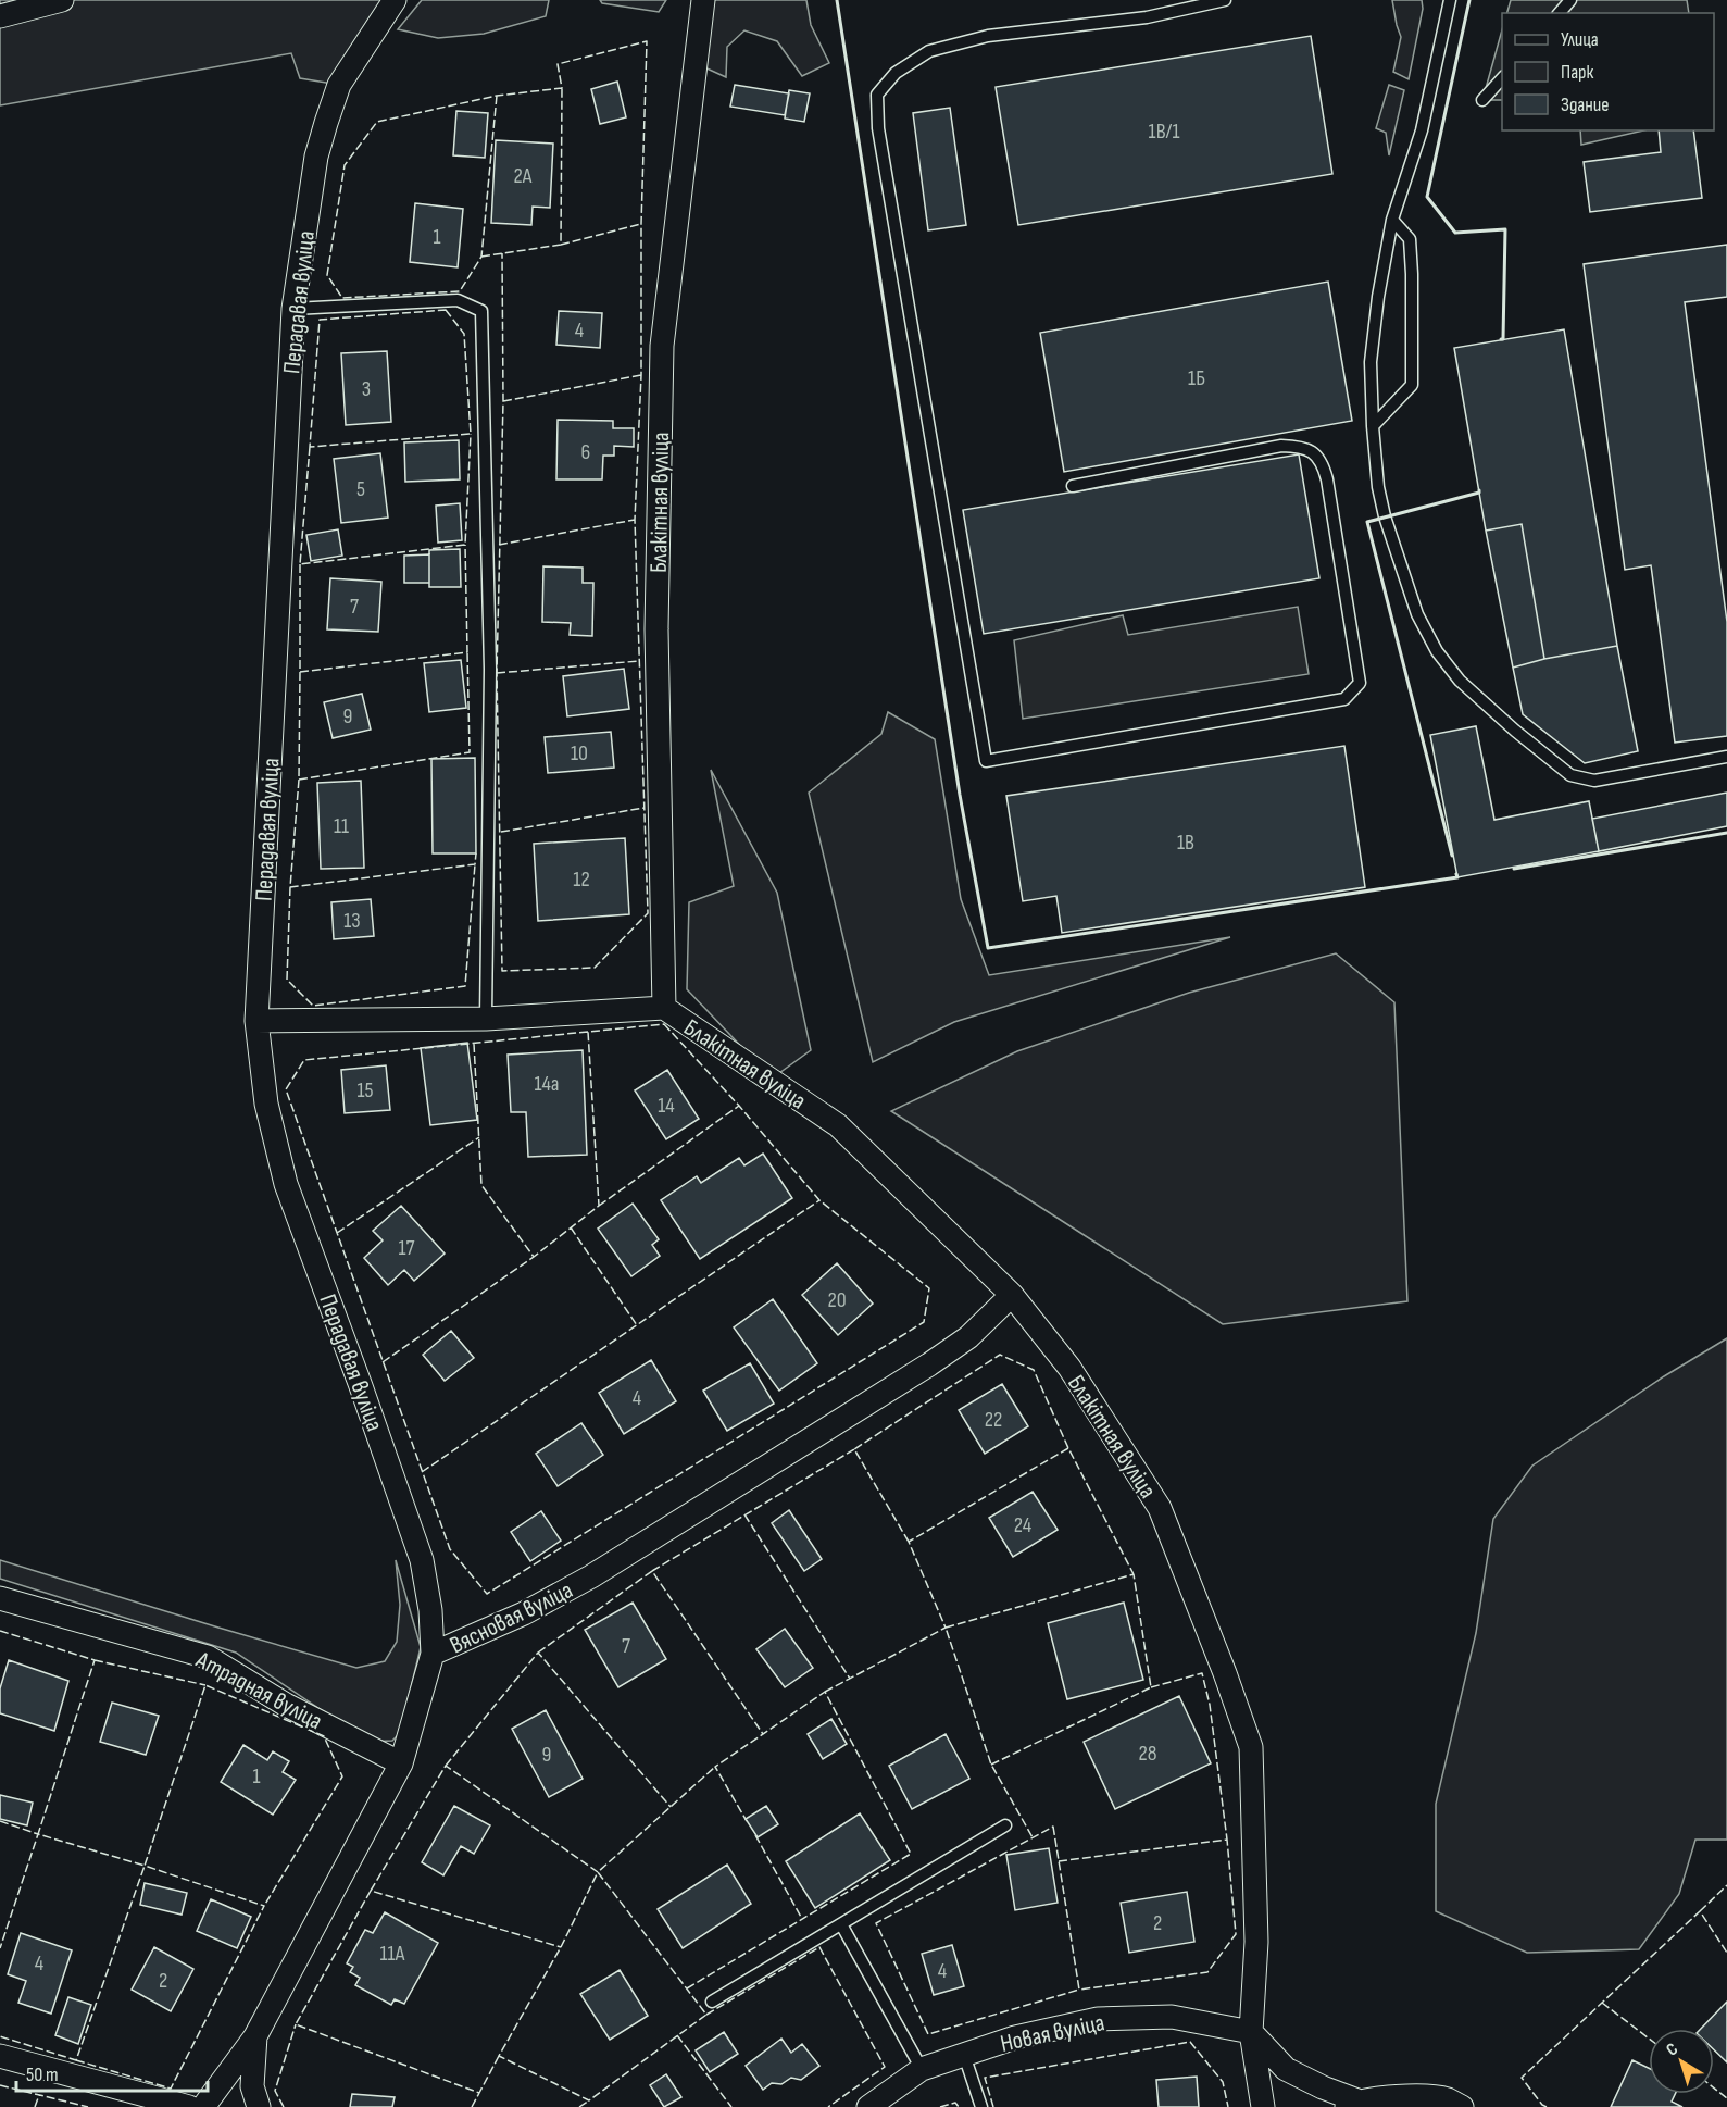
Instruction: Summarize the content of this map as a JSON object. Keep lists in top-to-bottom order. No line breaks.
{"streets":{"street":["Перадавая вуліца","Блакітная вуліца","Вясновая вуліца","Атрадная вуліца","Новая вуліца"]},"crossings":[["Перадавая вуліца","Блакітная вуліца"],["Перадавая вуліца","Вясновая вуліца"],["Блакітная вуліца","Вясновая вуліца"],["Блакітная вуліца","Новая вуліца"],["Вясновая вуліца","Атрадная вуліца"]],"house_numbers":["1В/1","2А","1","4","1Б","3","6","5","7","9","10","11","1В","12","13","14а","15","14","17","20","4","22","24","7","28","9","1","2","11А","4","4","2"],"legend":["Улица","Парк","Здание"],"scale_bar":"50 m","north":"top left"}
